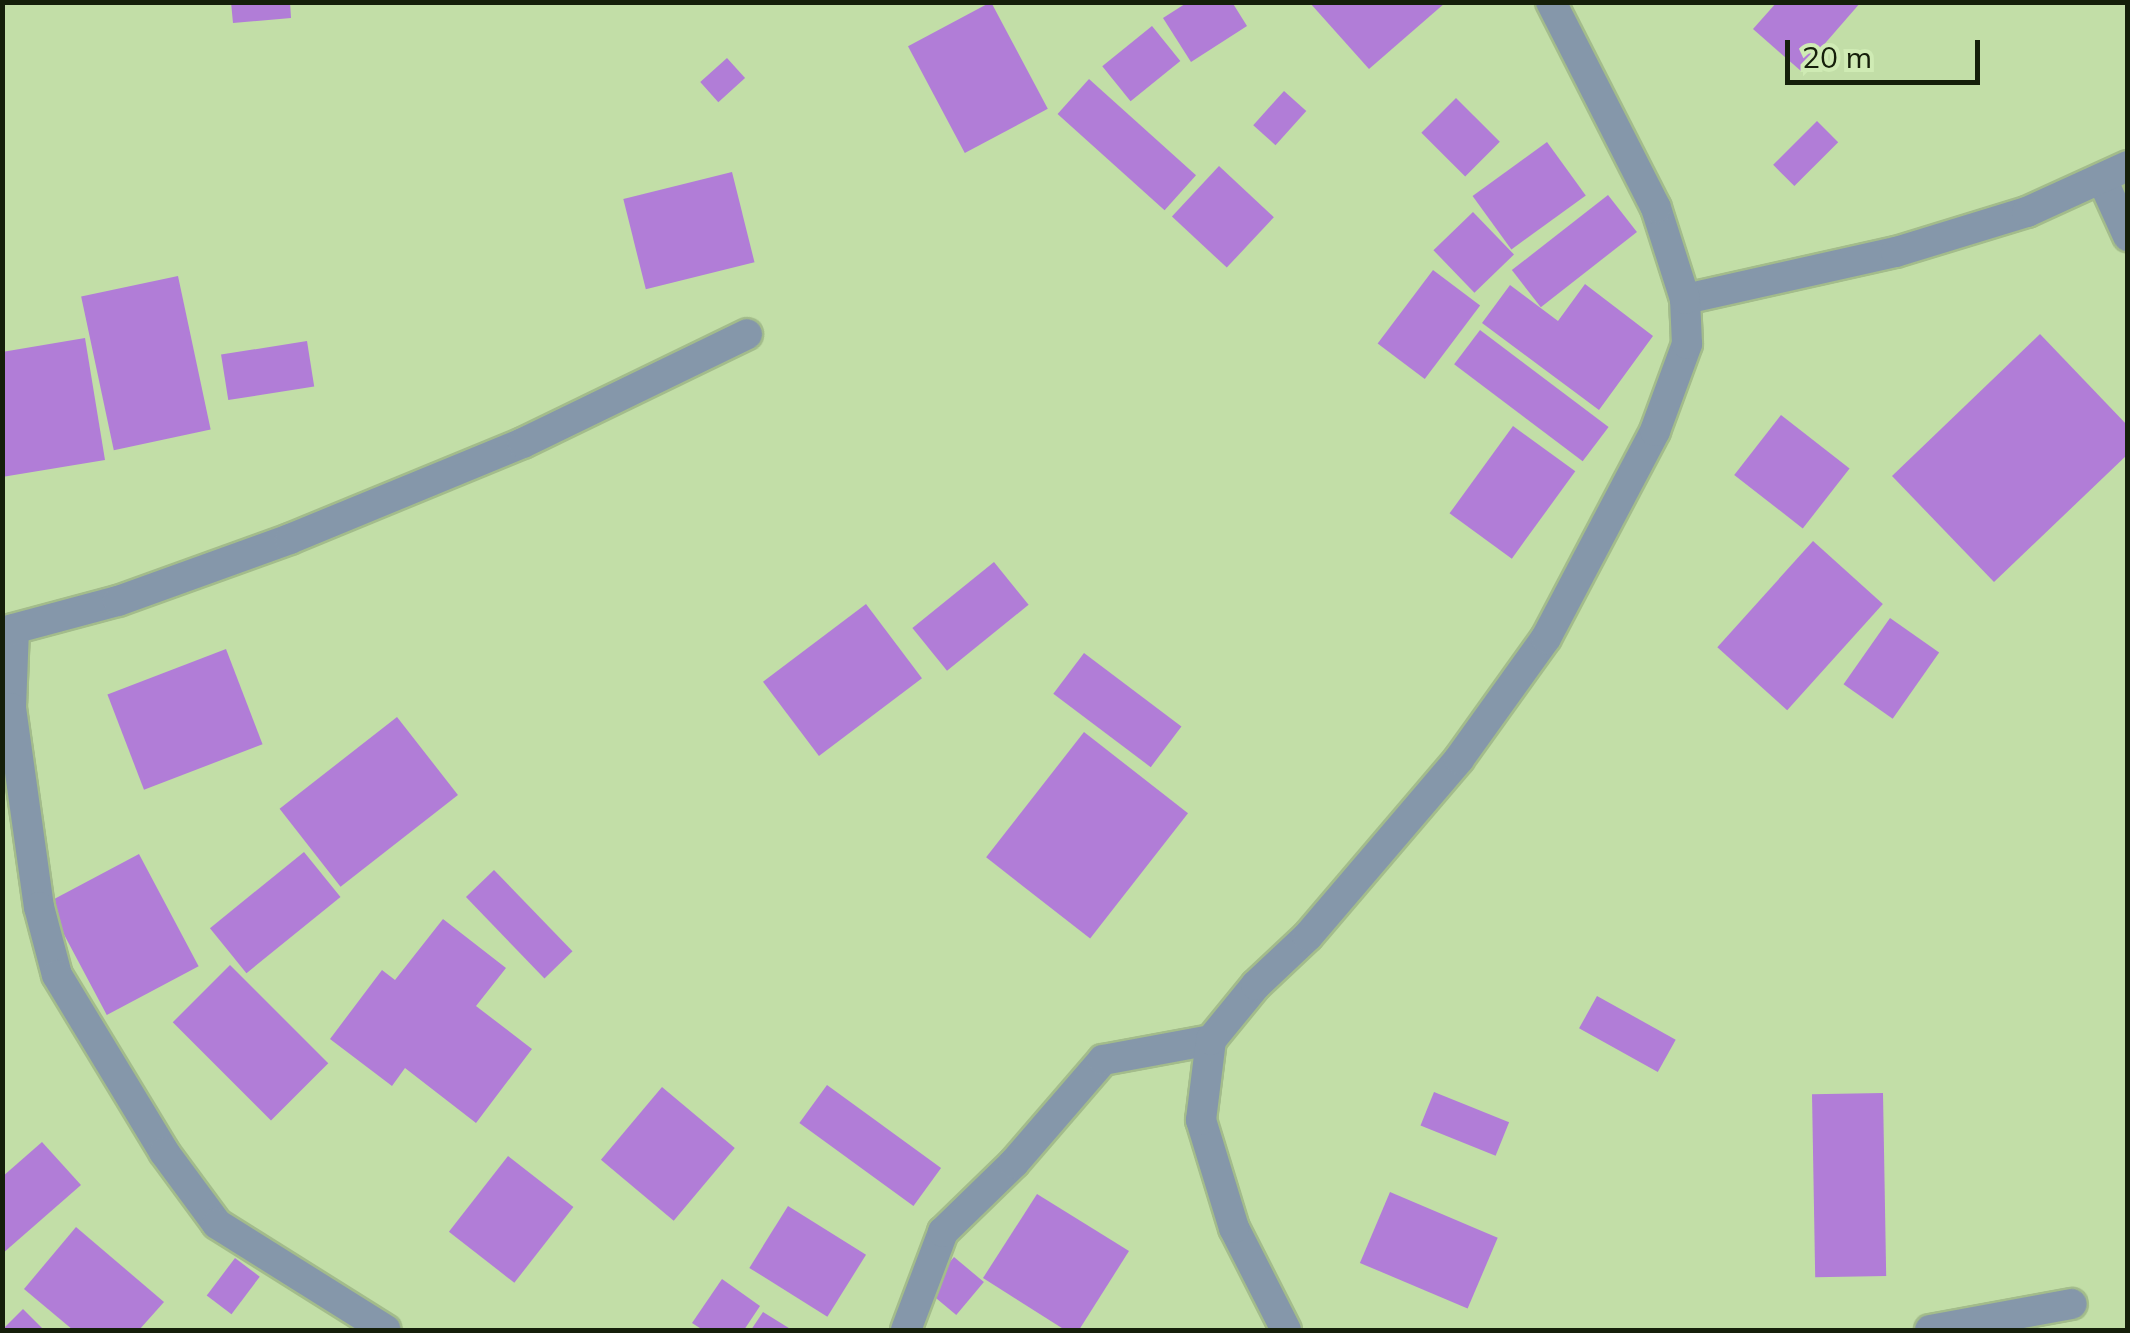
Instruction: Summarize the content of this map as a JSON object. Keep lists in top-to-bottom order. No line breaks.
{"scale_bar":"20 m"}
